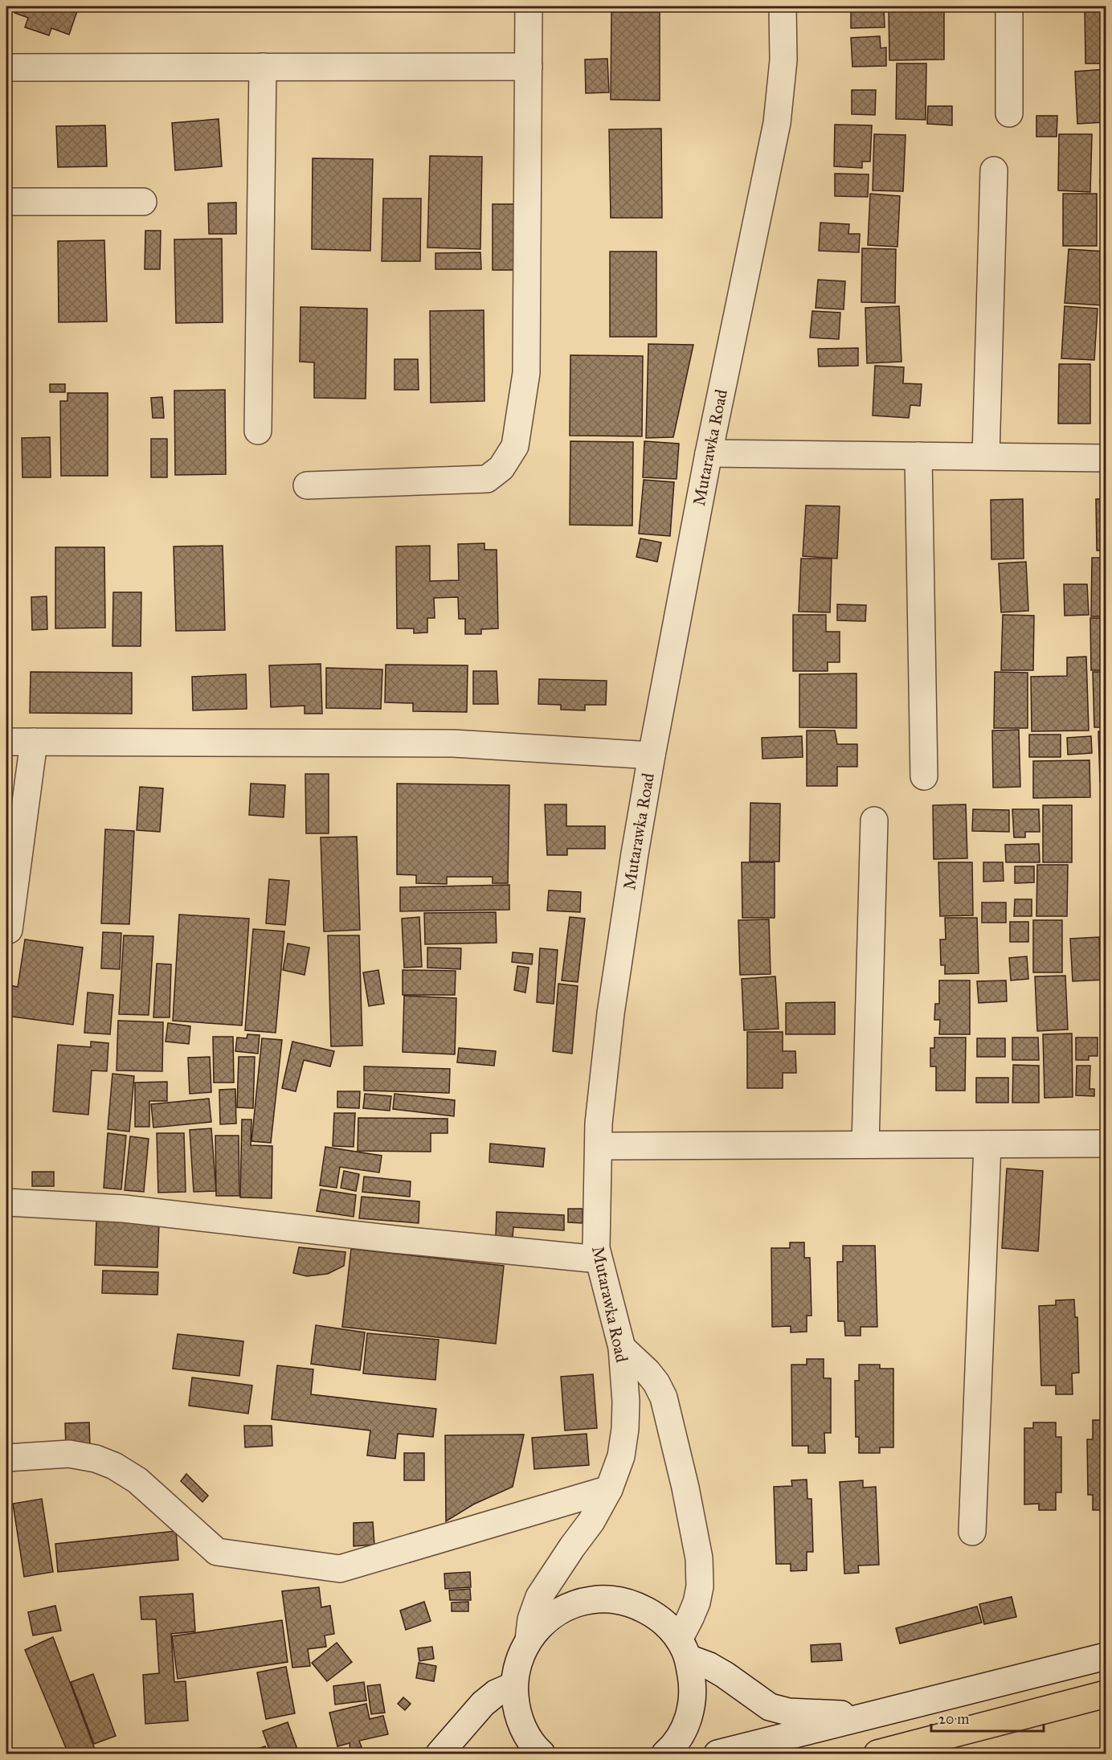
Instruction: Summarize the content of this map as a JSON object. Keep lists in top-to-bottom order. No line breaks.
{"streets":{"street":["Mutarawka Road"]},"scale_bar":"20 m"}
